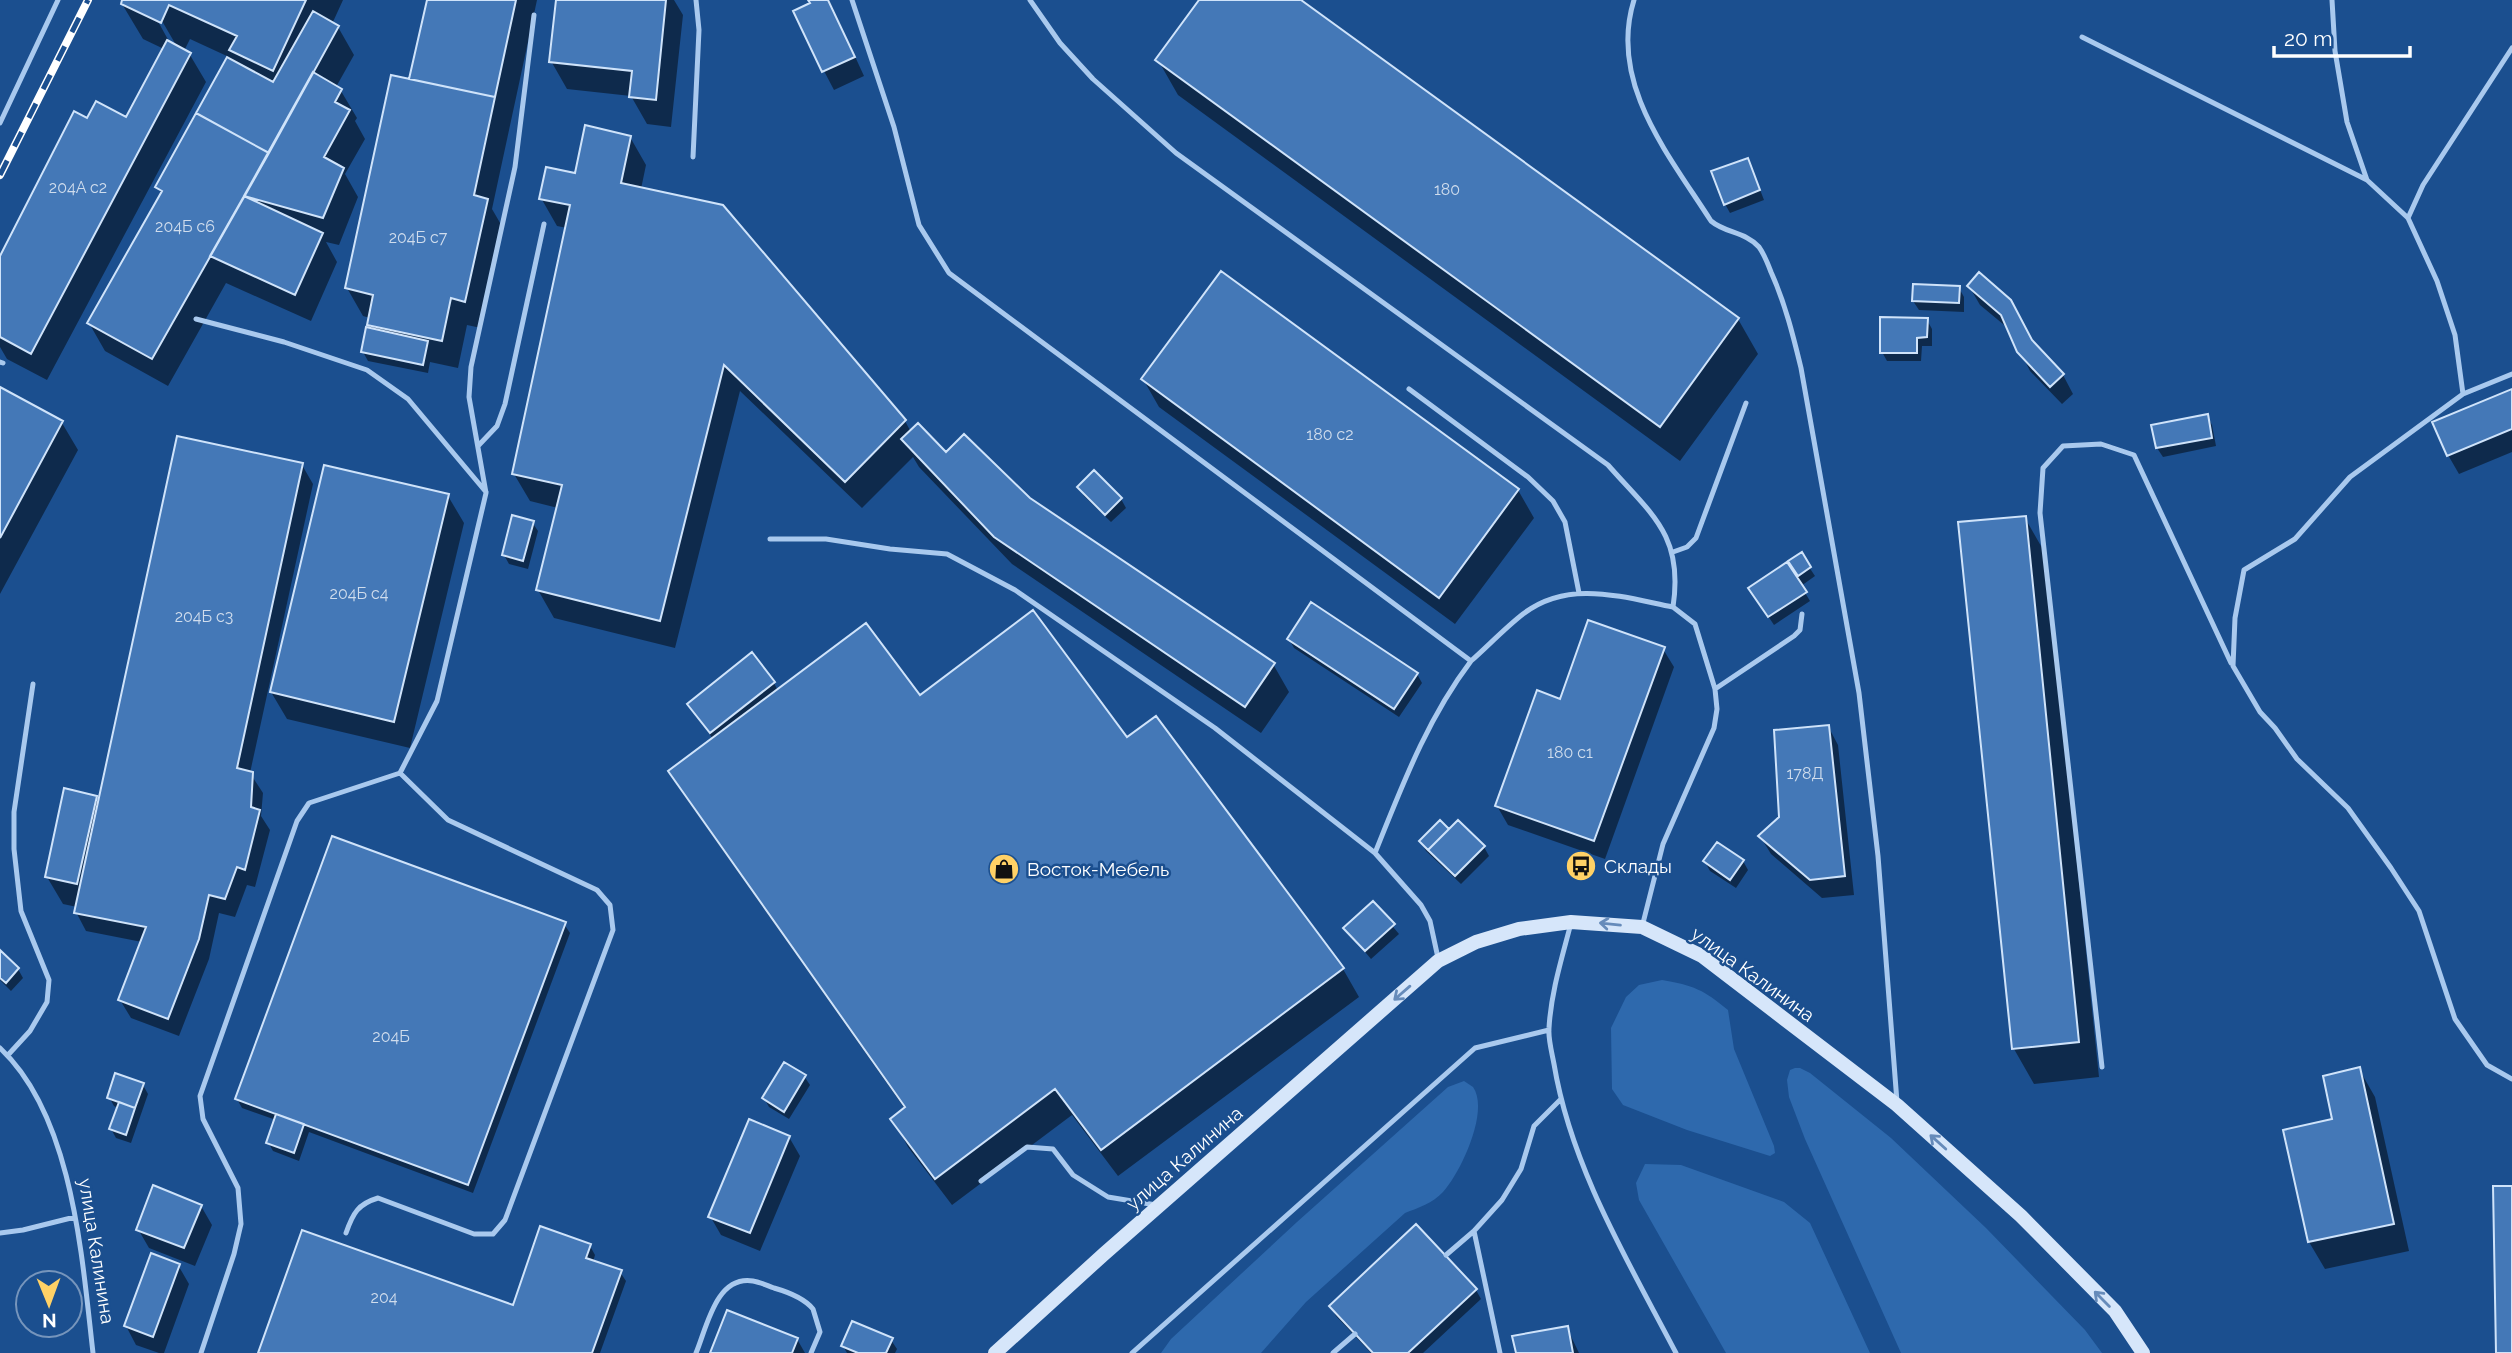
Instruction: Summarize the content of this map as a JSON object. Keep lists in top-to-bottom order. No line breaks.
{"streets":{"main road":["улица Калинина"]},"places":{"bus stop":["Склады"],"shop":["Восток-Мебель"]},"house_numbers":["204А с2","180","204Б с6","204Б с7","180 с2","204Б с4","204Б с3","180 с1","178Д","204Б","204"],"scale_bar":"20 m","north":"bottom"}
